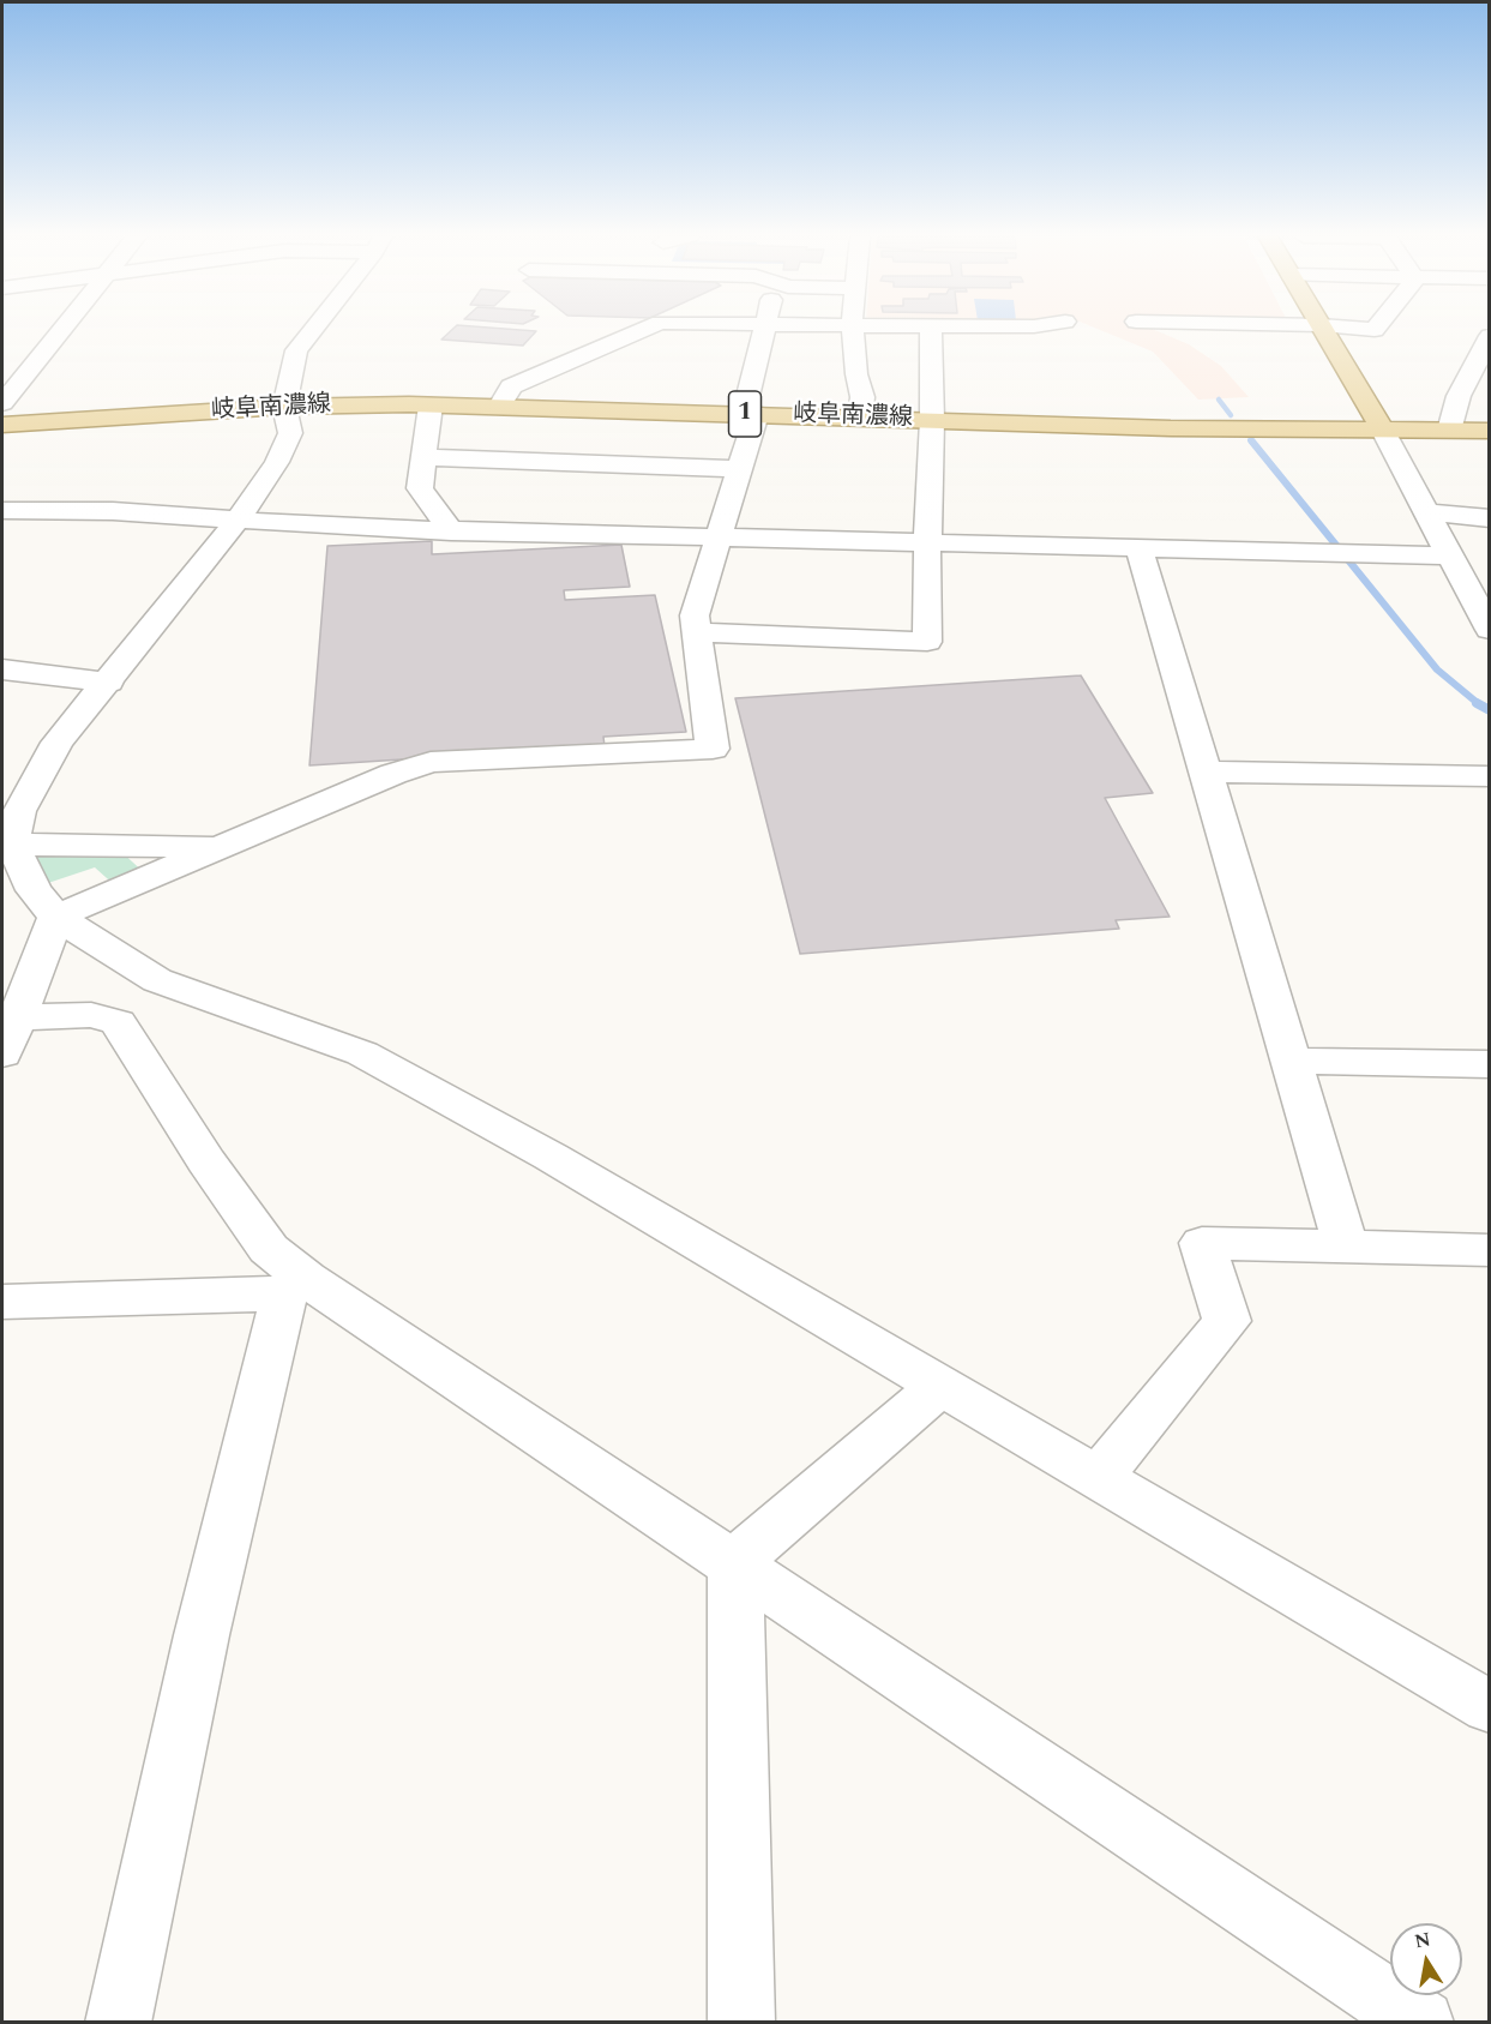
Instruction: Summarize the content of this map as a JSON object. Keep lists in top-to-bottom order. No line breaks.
{"streets":{"main road":["岐阜南濃線","1"]},"north":"top"}
